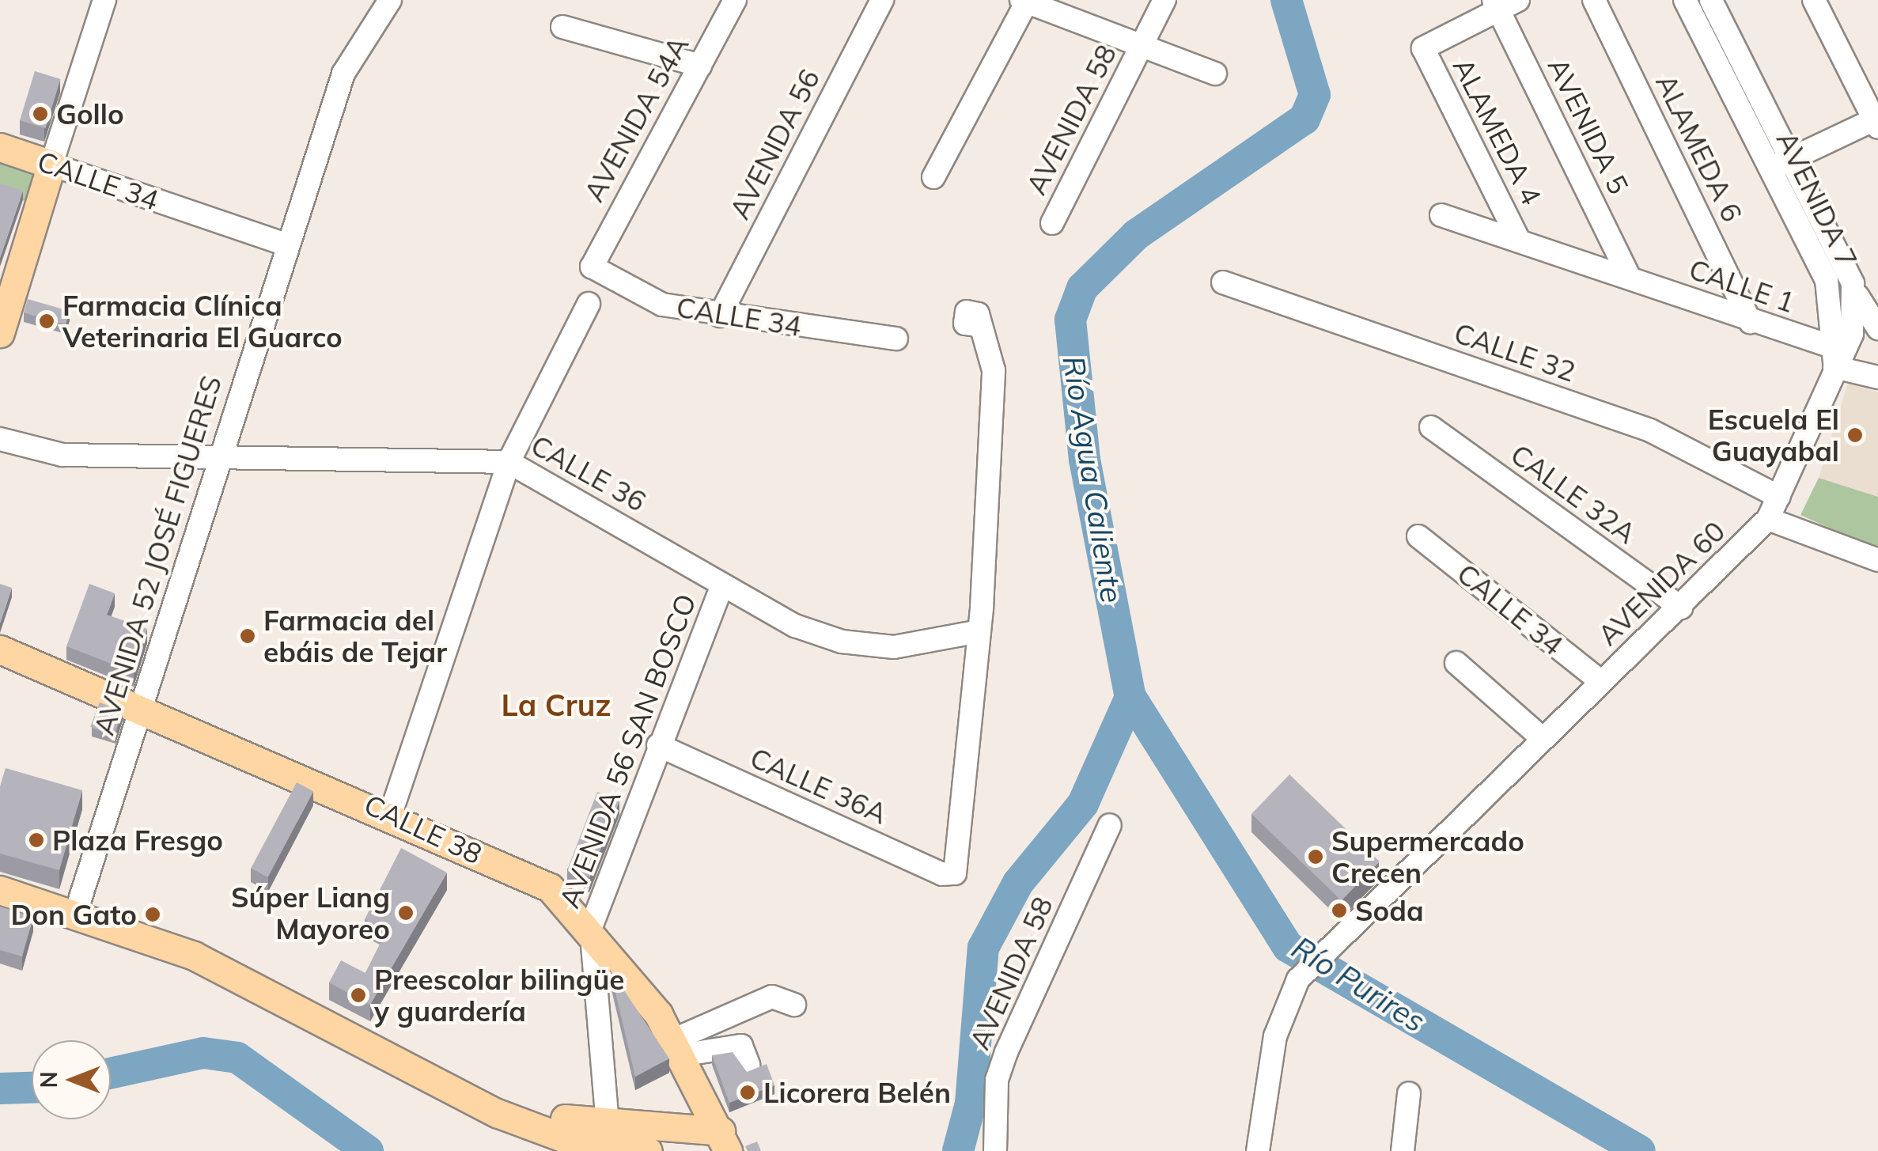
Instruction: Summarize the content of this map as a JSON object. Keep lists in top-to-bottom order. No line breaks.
{"streets":{"main road":["CALLE 34","CALLE 38"],"street":["AVENIDA 54A","AVENIDA 58","AVENIDA 5","ALAMEDA 4","AVENIDA 56","ALAMEDA 6","AVENIDA 7","CALLE 1","CALLE 32","CALLE 36","CALLE 32A","AVENIDA 52 JOSÉ FIGUERES","AVENIDA 60","AVENIDA 56 SAN BOSCO","CALLE 36A"]},"crossings":[["AVENIDA 54A","CALLE 34"],["AVENIDA 5","ALAMEDA 4"],["AVENIDA 5","CALLE 1"],["ALAMEDA 4","CALLE 1"],["AVENIDA 56","CALLE 34"],["ALAMEDA 6","CALLE 1"],["CALLE 34","AVENIDA 52 JOSÉ FIGUERES"],["CALLE 34","AVENIDA 60"],["AVENIDA 7","CALLE 1"],["AVENIDA 7","AVENIDA 60"],["CALLE 1","AVENIDA 60"],["CALLE 32","AVENIDA 60"],["CALLE 36","AVENIDA 52 JOSÉ FIGUERES"],["CALLE 36","AVENIDA 56 SAN BOSCO"],["CALLE 36","CALLE 36A"],["CALLE 32A","AVENIDA 60"],["AVENIDA 52 JOSÉ FIGUERES","CALLE 38"],["AVENIDA 56 SAN BOSCO","CALLE 36A"],["AVENIDA 56 SAN BOSCO","CALLE 38"]],"districts":["La Cruz"],"water":["Río Agua Caliente","Río Purires"],"places":["Gollo","Farmacia Clínica Veterinaria El Guarco","Escuela El Guayabal","Farmacia del ebáis de Tejar","Plaza Fresgo","Supermercado Crecen","Soda","Súper Liang Mayoreo","Don Gato","Preescolar bilingüe y guardería","Licorera Belén"],"north":"left"}
